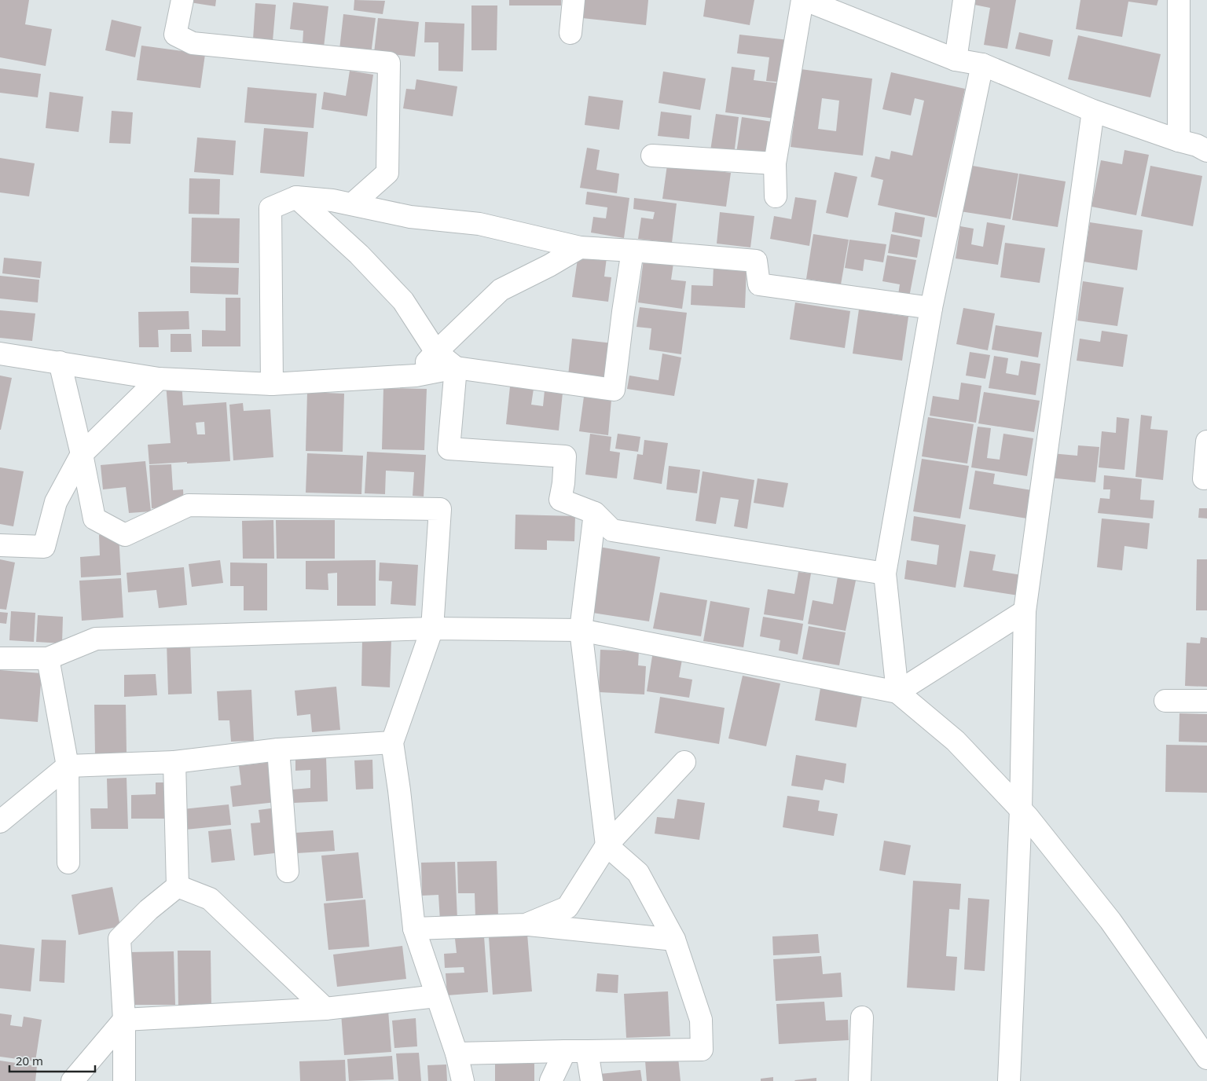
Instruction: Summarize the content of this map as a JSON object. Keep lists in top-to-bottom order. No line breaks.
{"scale_bar":"20 m"}
